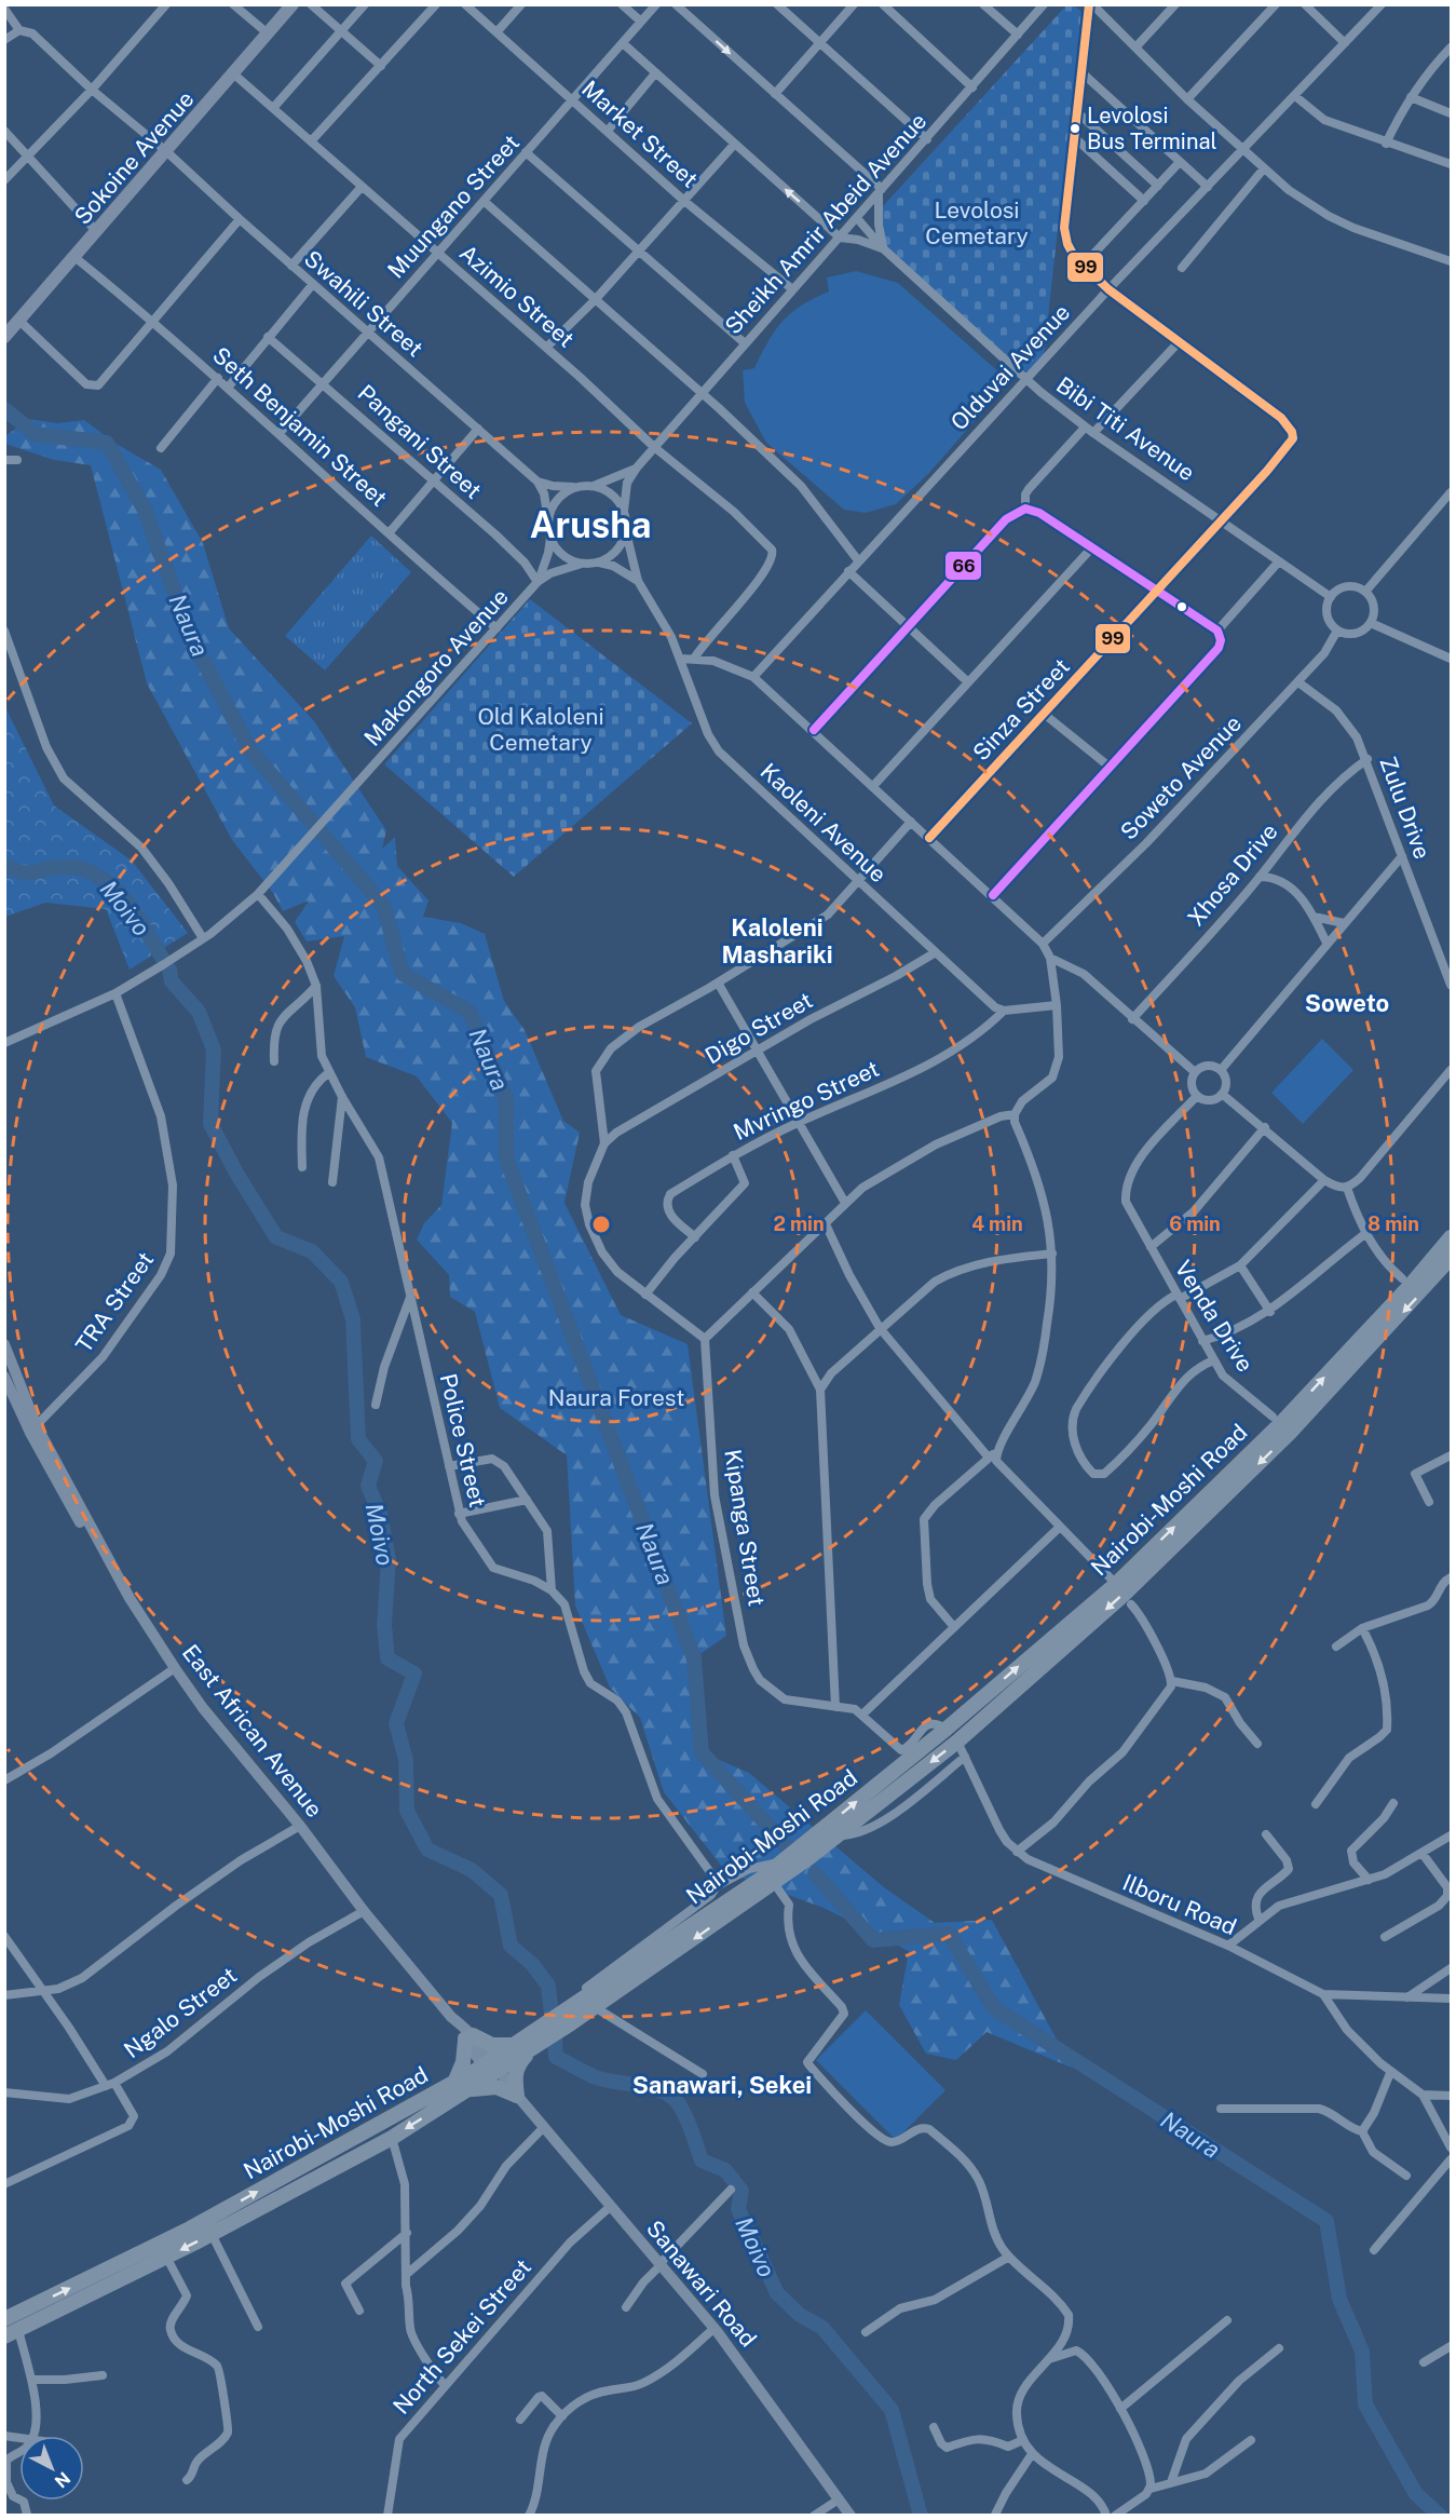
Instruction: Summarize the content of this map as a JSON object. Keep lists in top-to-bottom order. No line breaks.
{"streets":{"highway":["Nairobi-Moshi Road"],"main road":["Sokoine Avenue"],"street":["Market Street","Muungano Street","Sheikh Amrir Abeid Avenue","Azimio Street","Swahili Street","Olduvai Avenue","Seth Benjamin Street","Bibi Titi Avenue","Pangani Street","Makongoro Avenue","Sinza Street","Soweto Avenue","Zulu Drive","Kaoleni Avenue","Xhosa Drive","Digo Street","Mvringo Street","TRA Street","Venda Drive","Police Street","Kipanga Street","East African Avenue","Ilboru Road","Ngalo Street","Sanawari Road","North Sekei Street"]},"crossings":[["Market Street","Muungano Street"],["Market Street","Sheikh Amrir Abeid Avenue"],["Sokoine Avenue","Azimio Street"],["Sokoine Avenue","Swahili Street"],["Sokoine Avenue","Seth Benjamin Street"],["Muungano Street","Azimio Street"],["Muungano Street","Swahili Street"],["Muungano Street","Seth Benjamin Street"],["Muungano Street","Pangani Street"],["Sheikh Amrir Abeid Avenue","Azimio Street"],["Sheikh Amrir Abeid Avenue","Bibi Titi Avenue"],["Olduvai Avenue","Bibi Titi Avenue"],["Seth Benjamin Street","Makongoro Avenue"],["Bibi Titi Avenue","Sinza Street"],["Bibi Titi Avenue","Soweto Avenue"],["Pangani Street","Makongoro Avenue"],["Makongoro Avenue","Kaoleni Avenue"],["Makongoro Avenue","Police Street"],["Soweto Avenue","Zulu Drive"],["Zulu Drive","Xhosa Drive"],["Kaoleni Avenue","Digo Street"],["Kaoleni Avenue","Mvringo Street"],["TRA Street","East African Avenue"],["Nairobi-Moshi Road","Kipanga Street"],["Nairobi-Moshi Road","Ilboru Road"],["Nairobi-Moshi Road","Sanawari Road"],["East African Avenue","Ngalo Street"],["East African Avenue","Sanawari Road"],["Sanawari Road","North Sekei Street"]],"districts":["Arusha","Kaloleni Mashariki","Soweto","Sanawari, Sekei"],"water":["Naura","Moivo"],"parks":["Levolosi Cemetary","Old Kaloleni Cemetary","Naura Forest"],"places":["Levolosi Bus Terminal"],"lines":["transit line 99","transit line 66"],"north":"bottom right","rings":["2 min","4 min","6 min","8 min"]}
